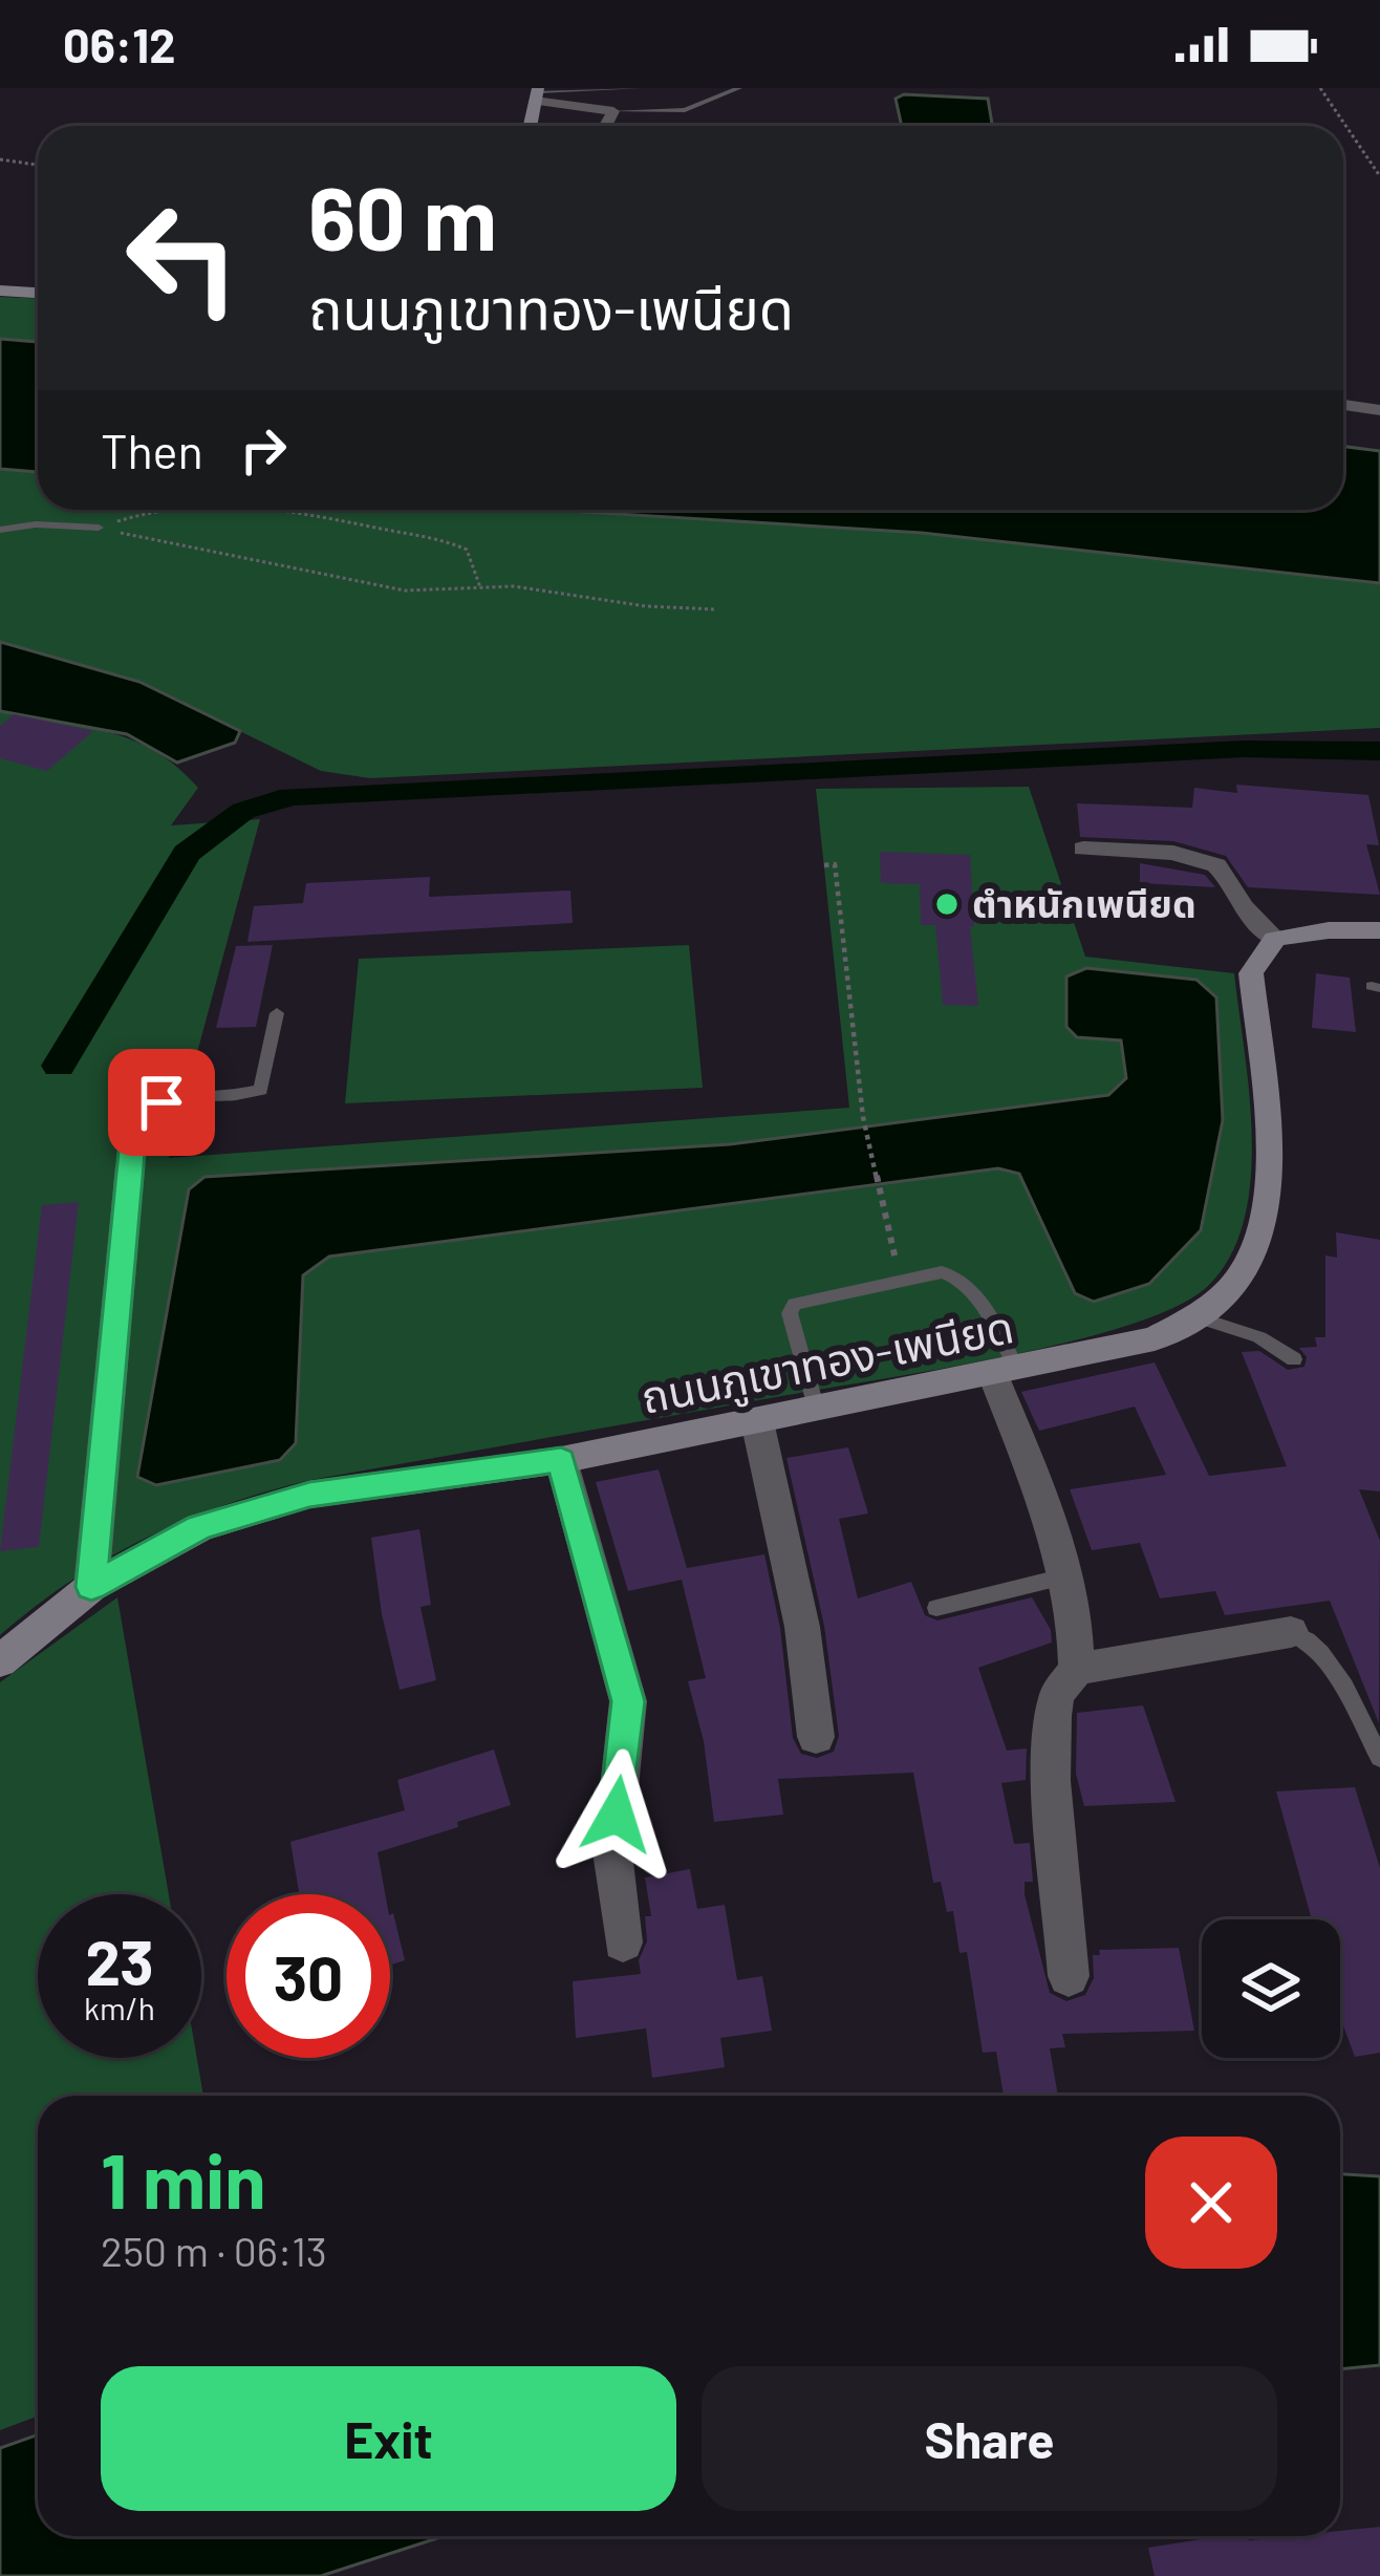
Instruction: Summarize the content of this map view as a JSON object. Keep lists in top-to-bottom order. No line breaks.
{"streets":{"main road":["ถนนภูเขาทอง-เพนียด"]},"places":["ตำหนักเพนียด"],"page":{"status":"06:12","turn":["60 m","ถนนภูเขาทอง-เพนียด"],"then":"Then","speed":"23 km/h","limit":"30","heading":["1 min","250 m · 06:13"],"buttons":["Exit","Share"]}}
